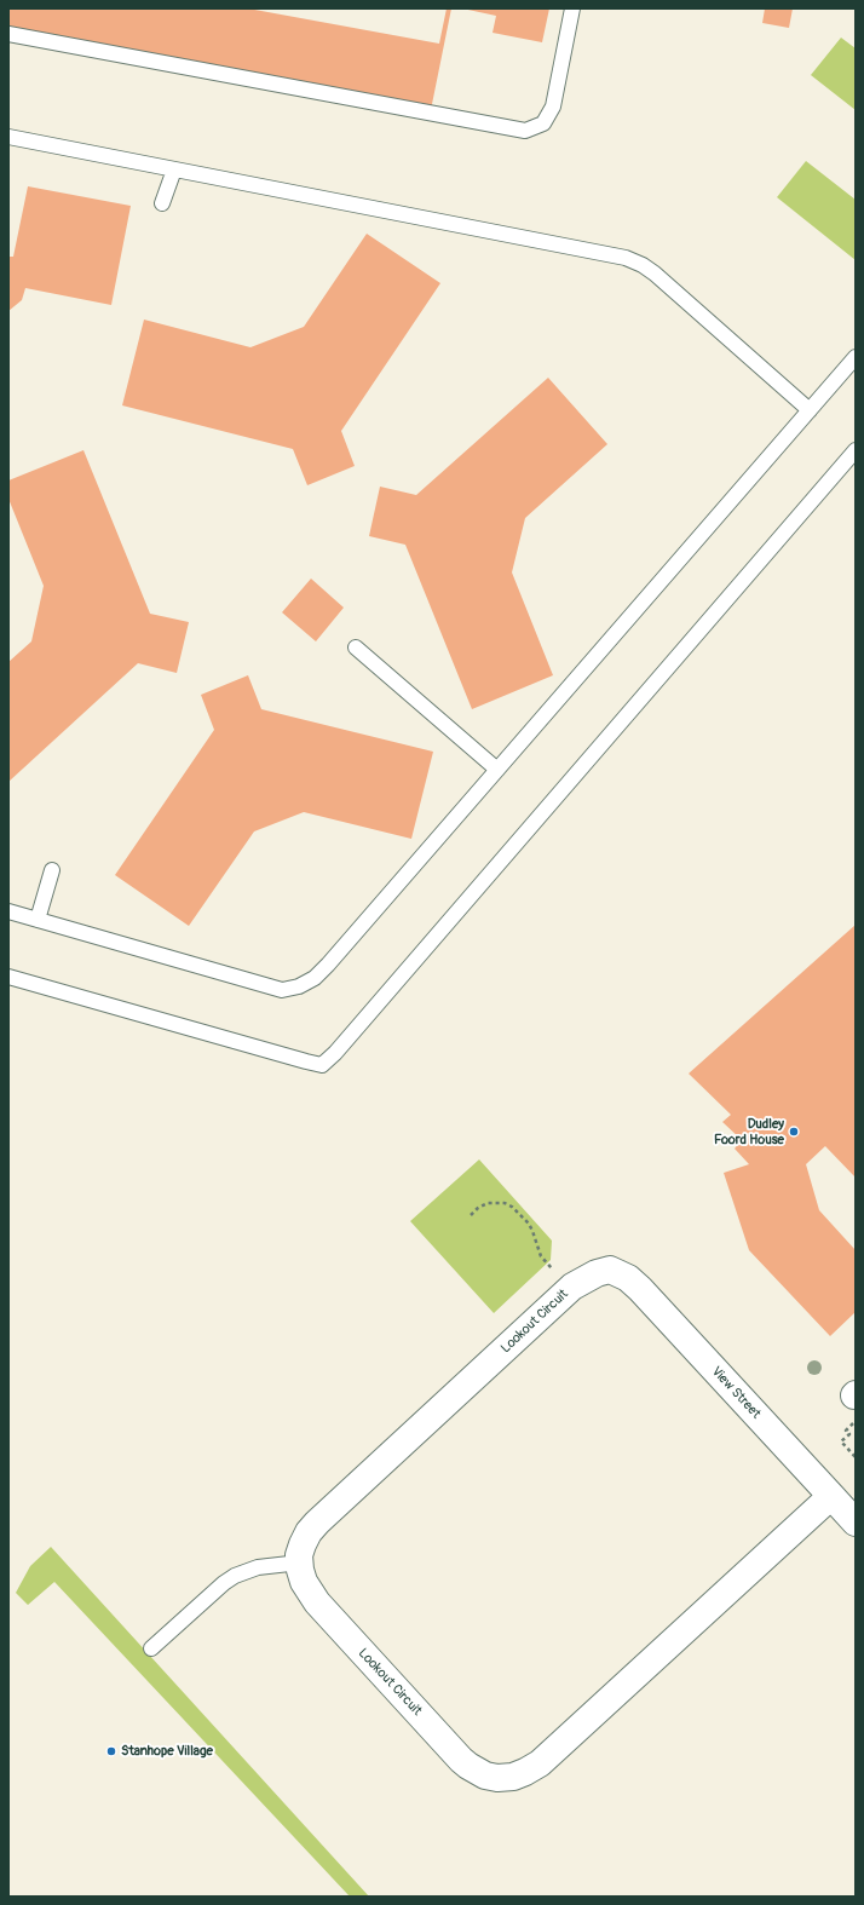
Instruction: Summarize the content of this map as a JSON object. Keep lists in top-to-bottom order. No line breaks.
{"streets":{"street":["Lookout Circuit","View Street"]},"crossings":[["Lookout Circuit","View Street"]],"places":["Dudley Foord House","Stanhope Village"]}
